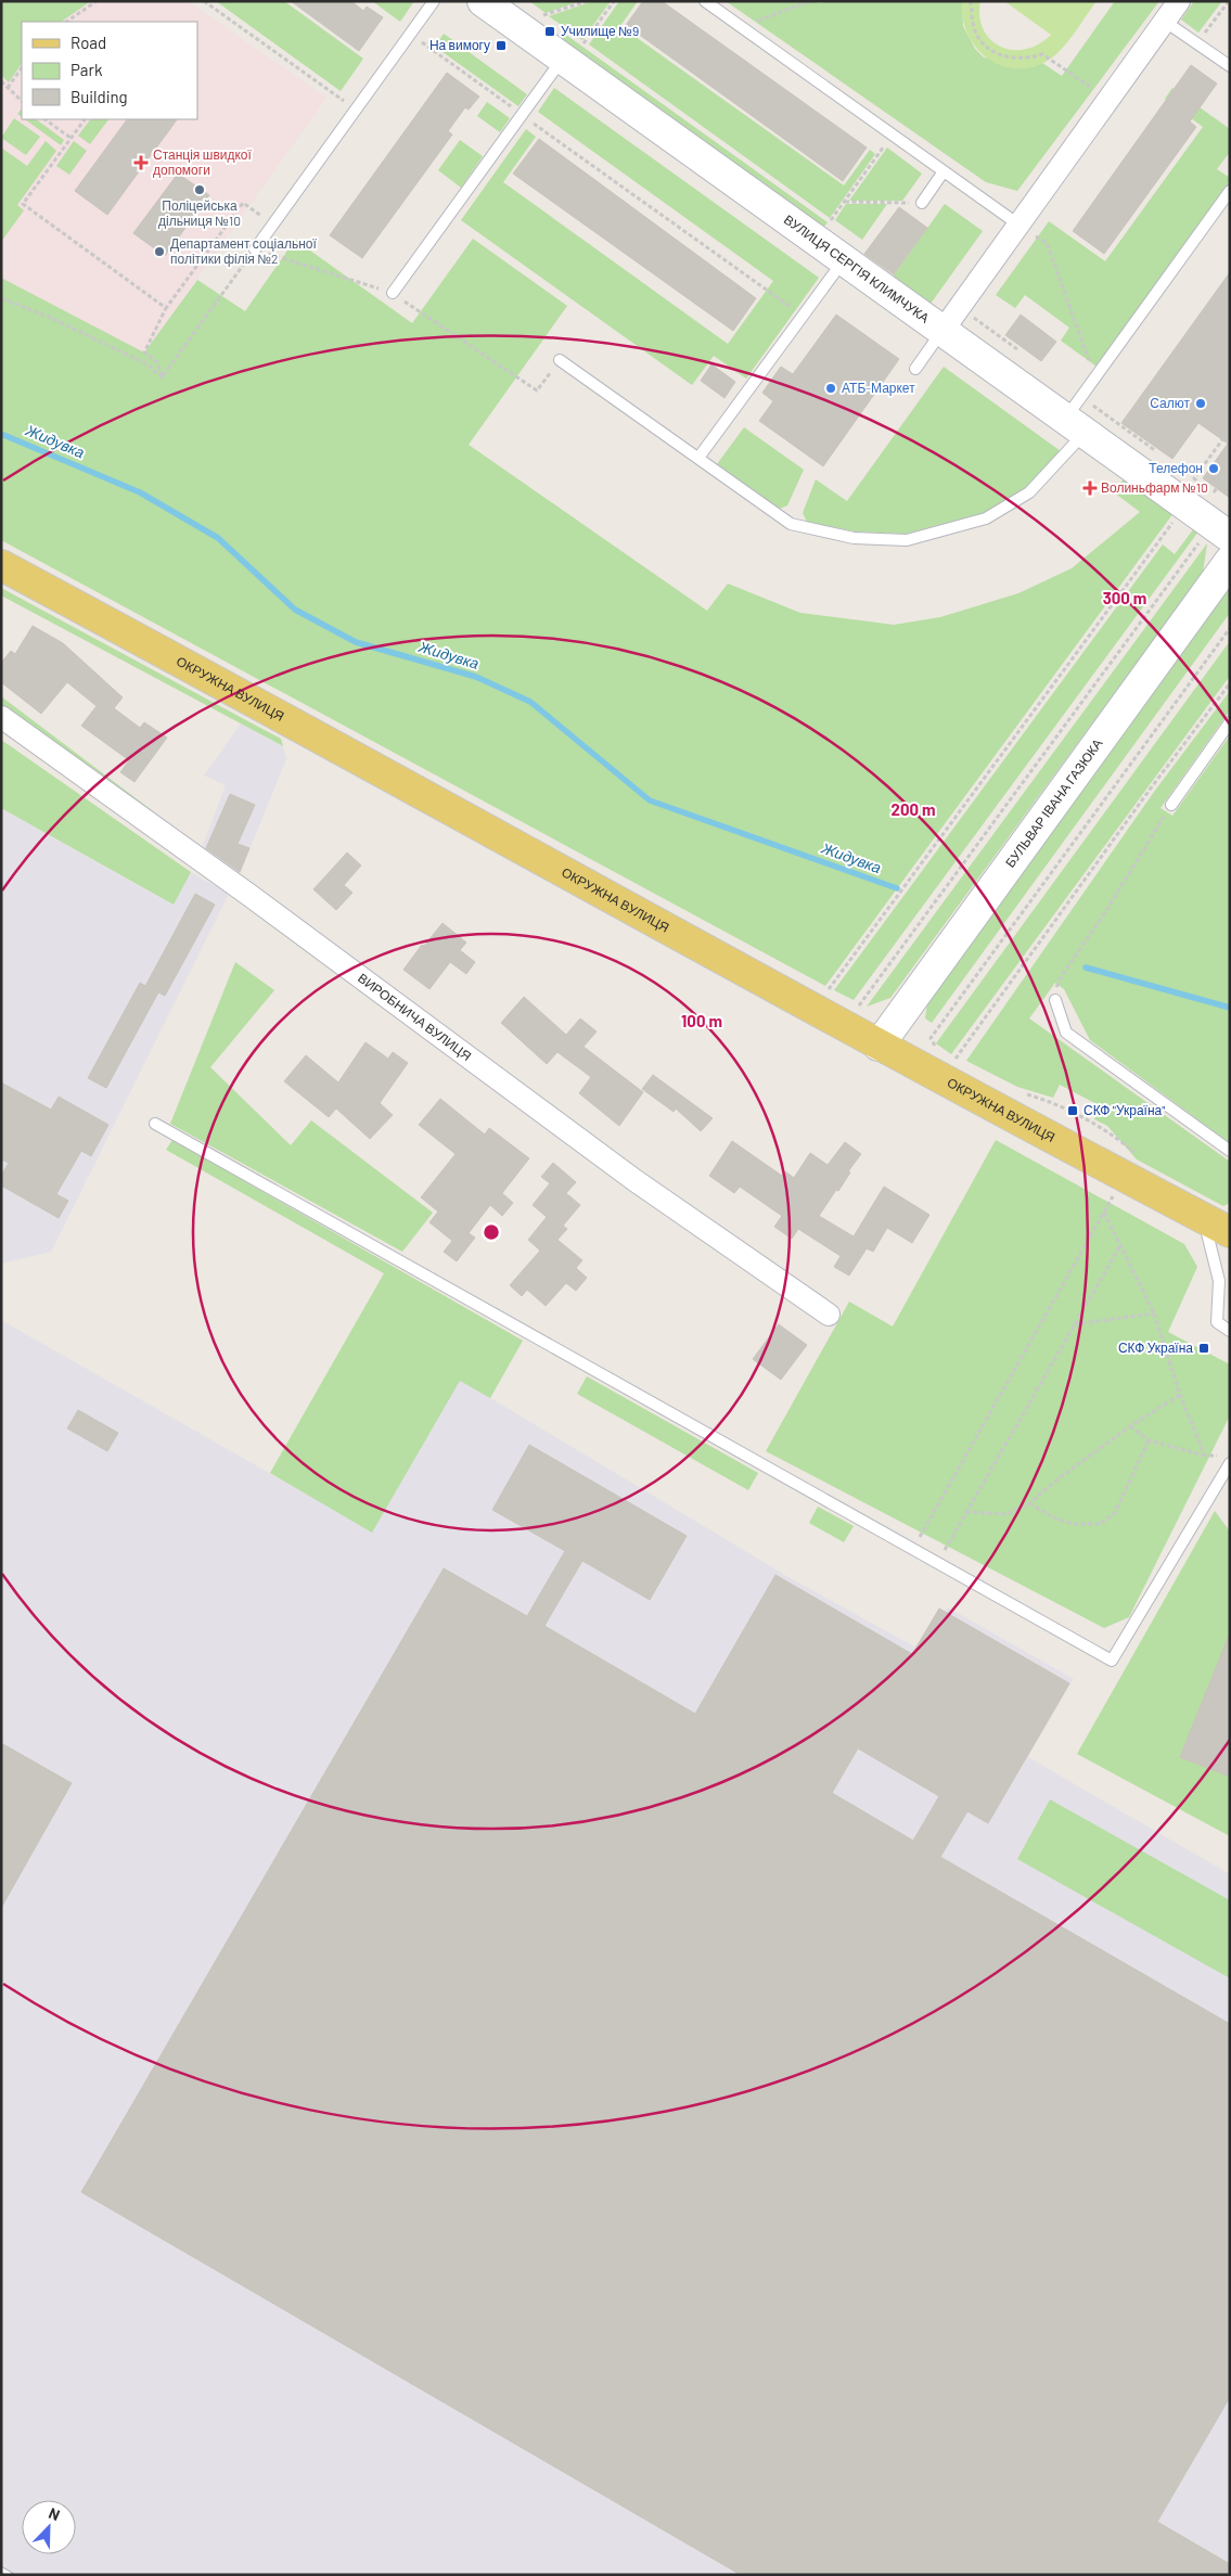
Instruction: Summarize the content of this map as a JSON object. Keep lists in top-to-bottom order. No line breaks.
{"streets":{"main road":["ОКРУЖНА ВУЛИЦЯ"],"street":["ВУЛИЦЯ СЕРГІЯ КЛИМЧУКА","БУЛЬВАР ІВАНА ГАЗЮКА","ВИРОБНИЧА ВУЛИЦЯ"]},"crossings":[["ОКРУЖНА ВУЛИЦЯ","БУЛЬВАР ІВАНА ГАЗЮКА"]],"water":["Жидувка"],"places":{"transit":["Училище №9","На вимогу","СКФ \"Україна\"","СКФ Україна"],"health":["Станція швидкої допомоги","Волиньфарм №10"],"other":["Поліцейська дільниця №10","Департамент соціальної політики філія №2","АТБ-Маркет","Салют","Телефон"]},"legend":["Road","Park","Building"],"north":"top right","rings":["300 m","200 m","100 m"]}
